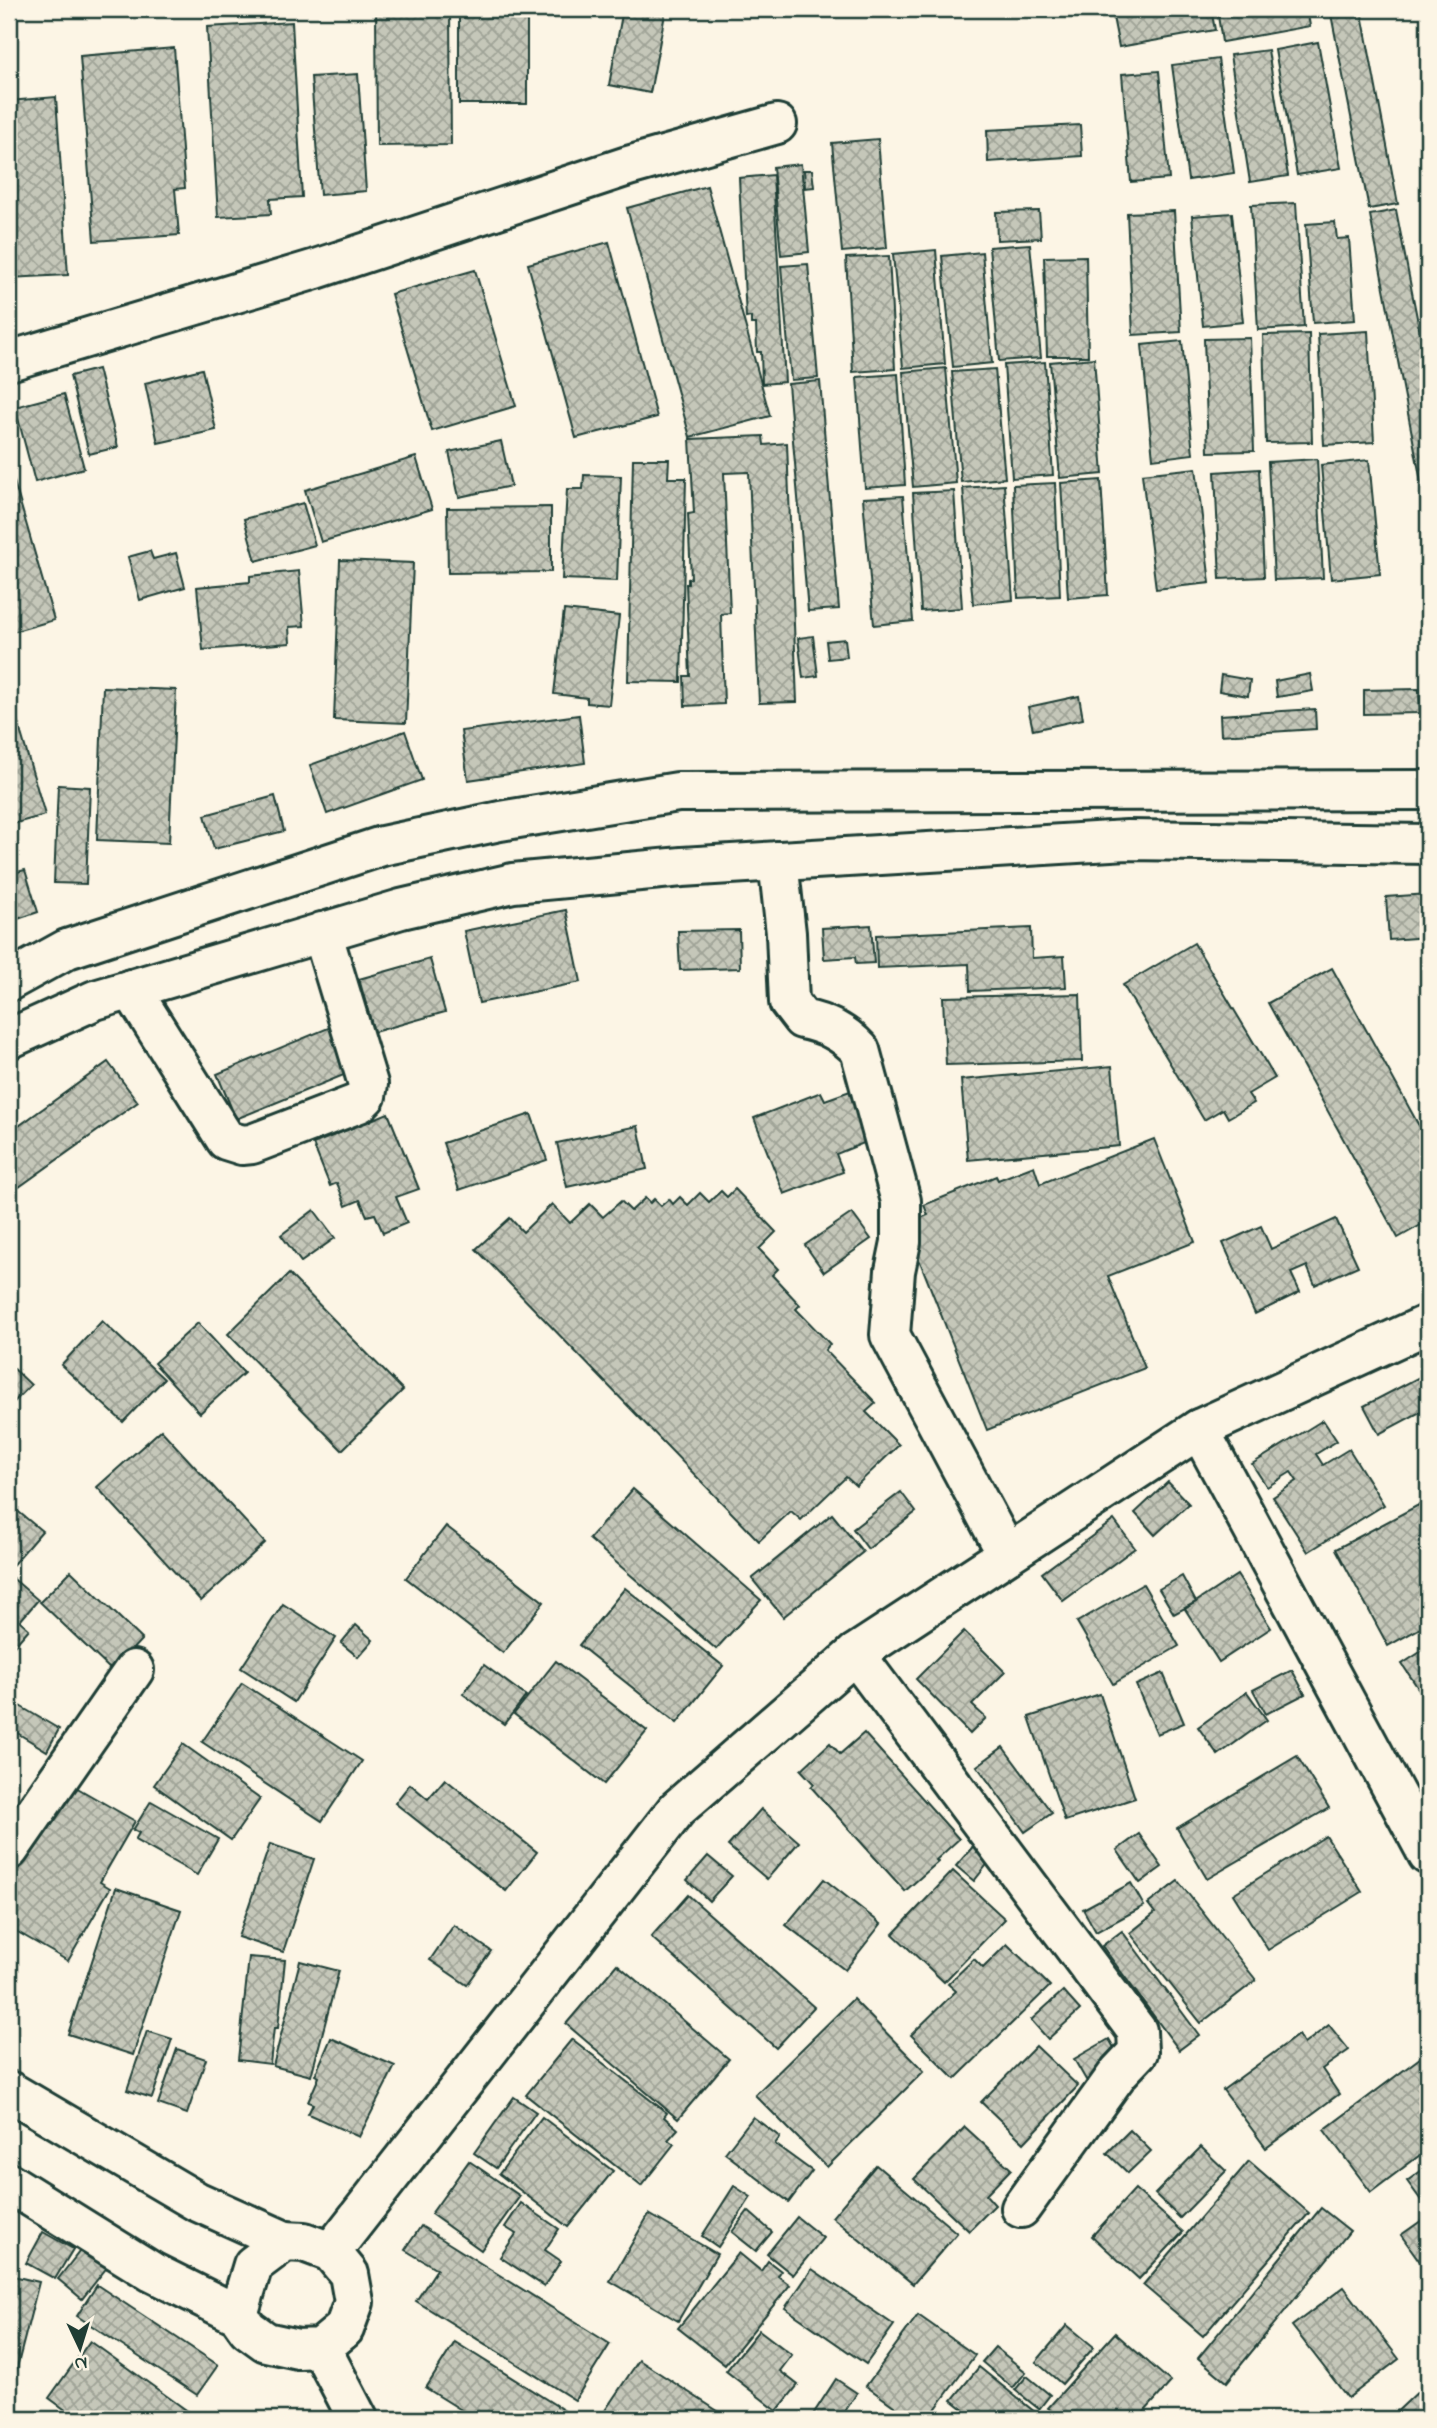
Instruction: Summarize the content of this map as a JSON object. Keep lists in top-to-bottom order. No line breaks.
{"north":"bottom"}
